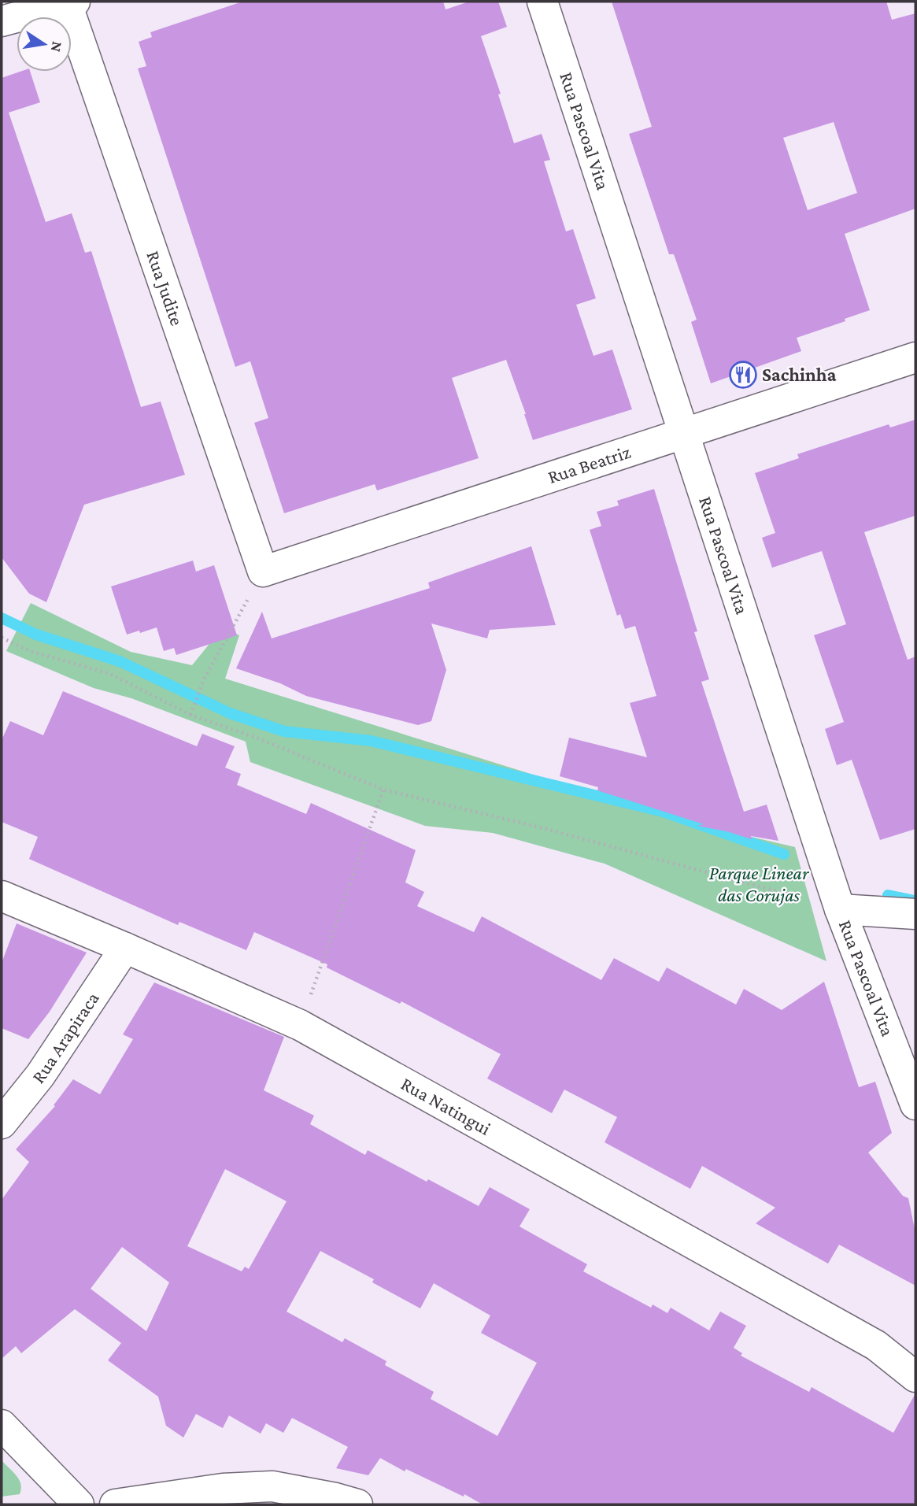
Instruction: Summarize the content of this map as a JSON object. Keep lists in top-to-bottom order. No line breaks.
{"streets":{"street":["Rua Pascoal Vita","Rua Judite","Rua Beatriz","Rua Arapiraca","Rua Natingui"]},"crossings":[["Rua Pascoal Vita","Rua Beatriz"],["Rua Judite","Rua Beatriz"],["Rua Arapiraca","Rua Natingui"]],"parks":["Parque Linear das Corujas"],"places":{"restaurant":["Sachinha"]},"north":"right"}
